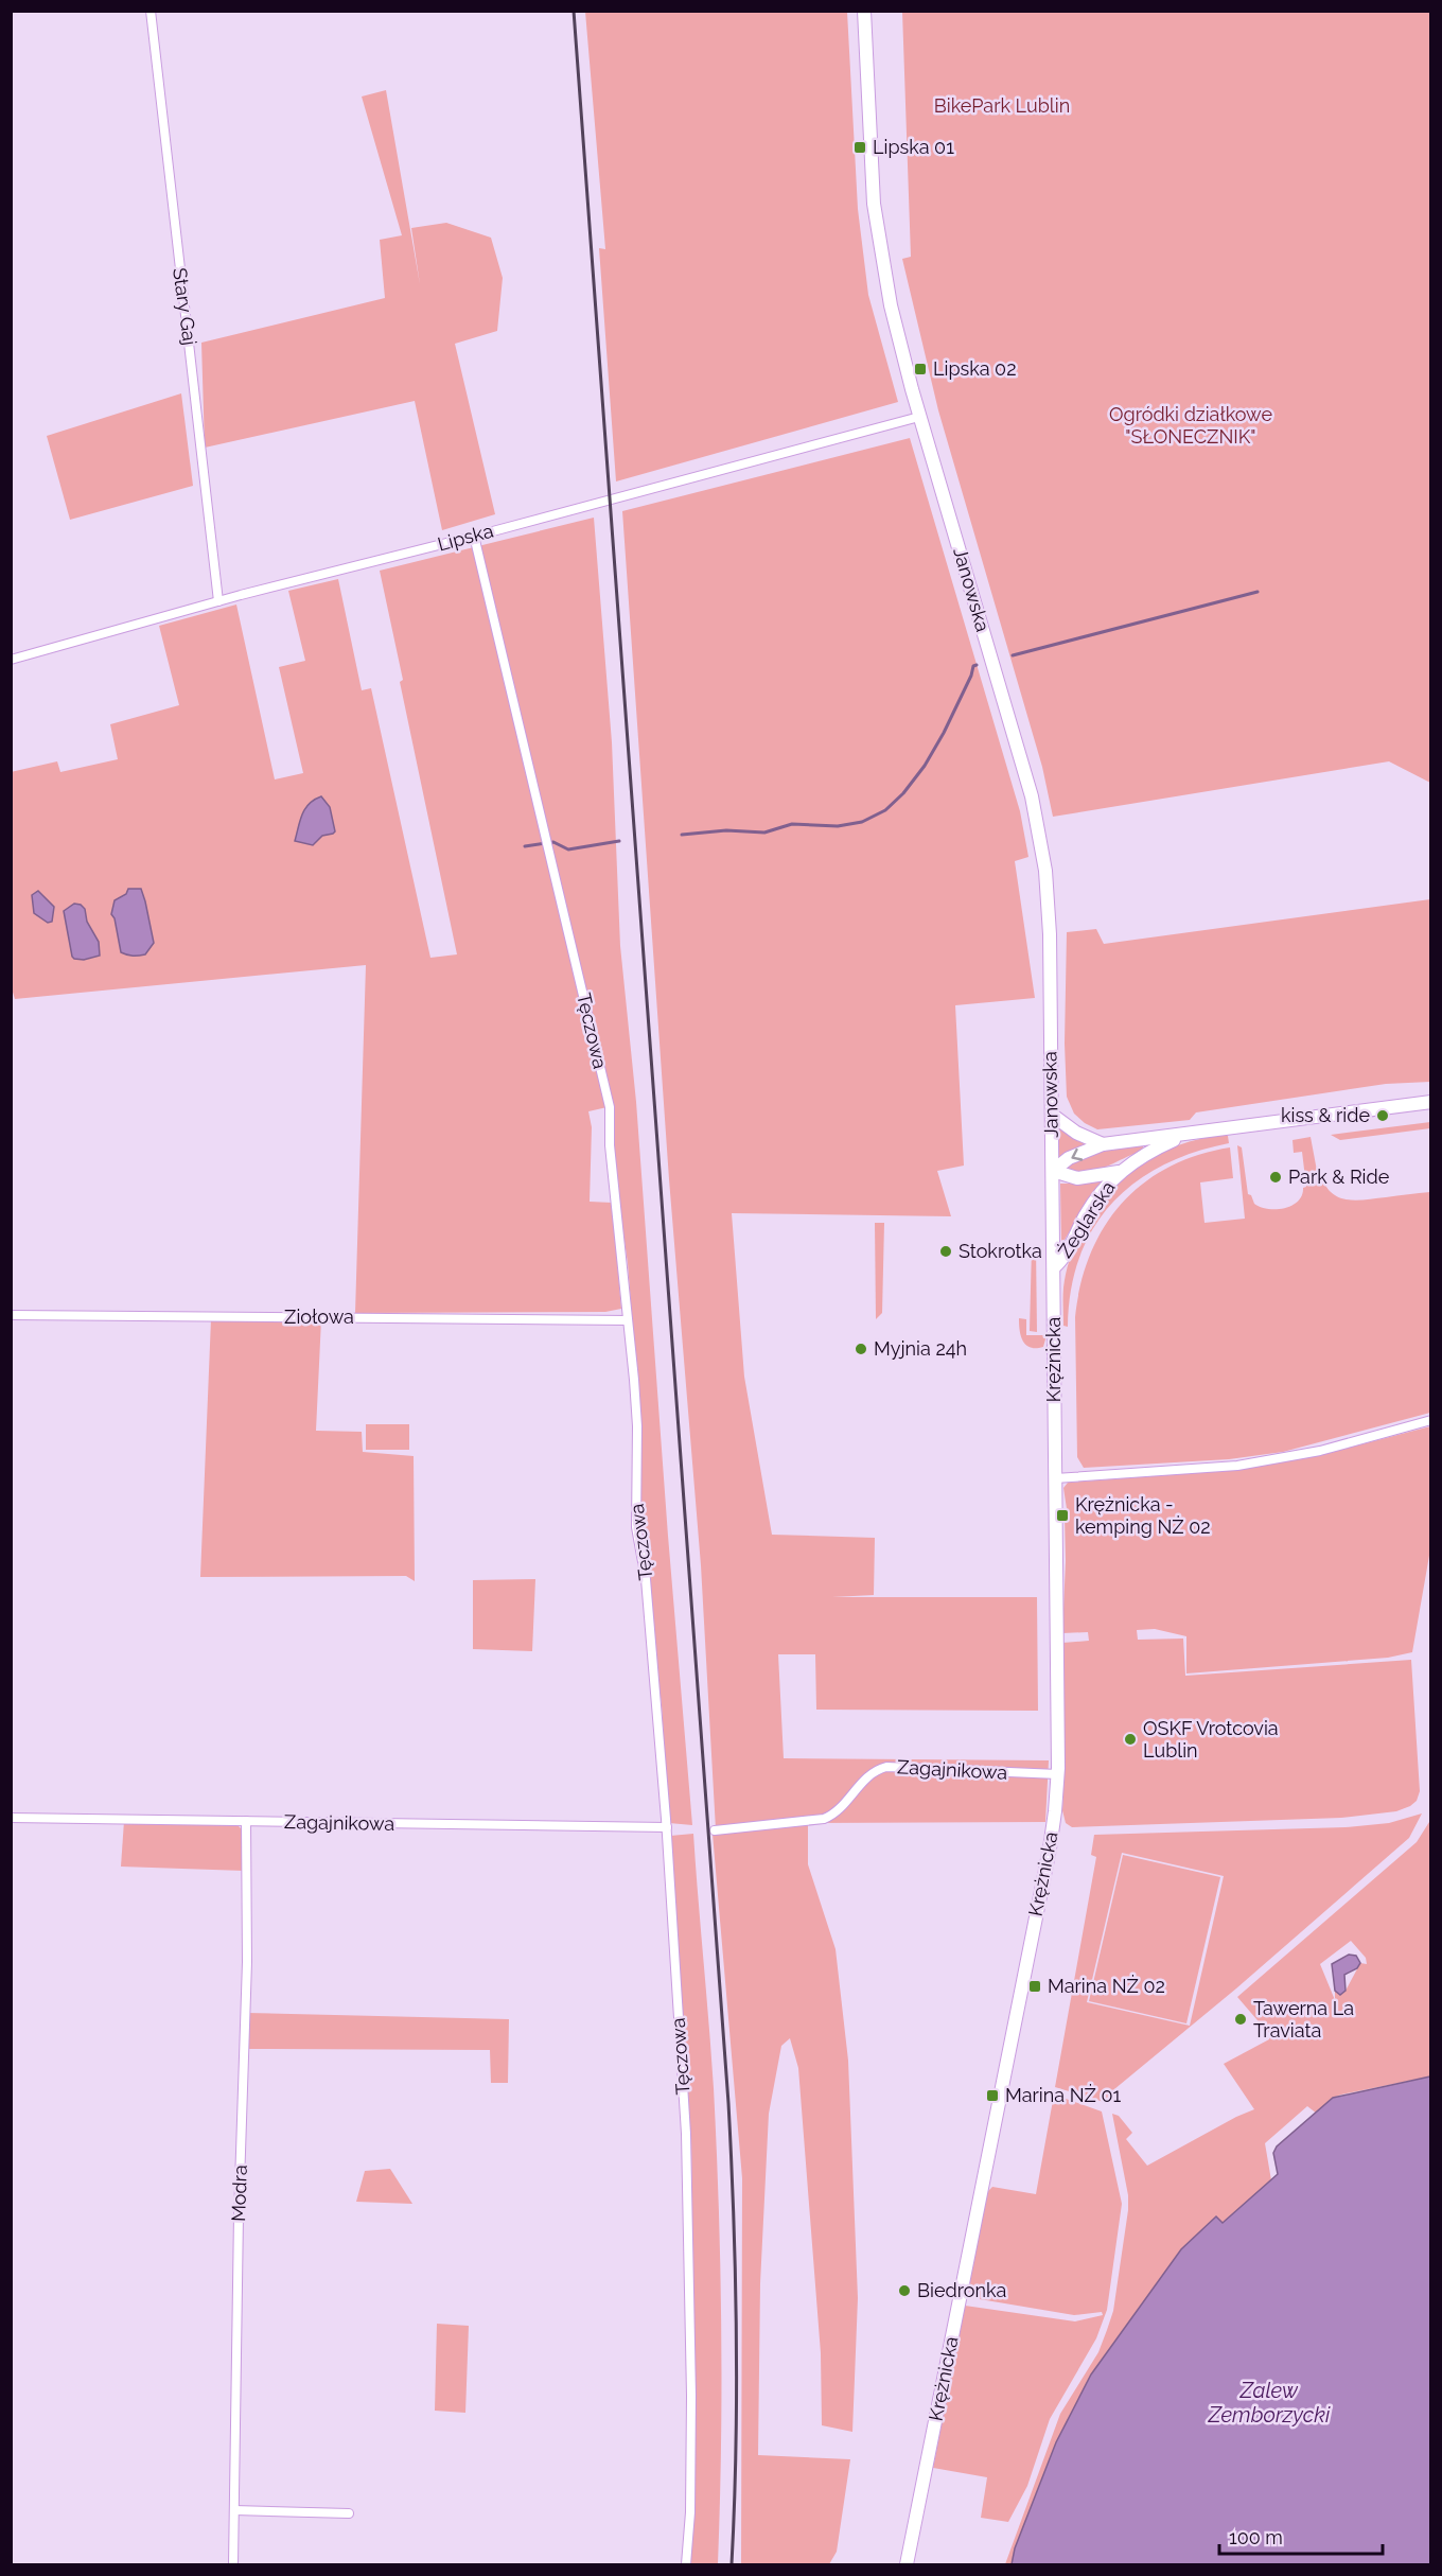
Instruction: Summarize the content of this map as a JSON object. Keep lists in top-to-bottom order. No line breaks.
{"streets":{"street":["Stary Gaj","Lipska","Janowska","Tęczowa","Żeglarska","Ziołowa","Krężnicka","Zagajnikowa","Modra"]},"crossings":[["Stary Gaj","Lipska"],["Lipska","Janowska"],["Lipska","Tęczowa"],["Janowska","Żeglarska"],["Janowska","Krężnicka"],["Tęczowa","Ziołowa"],["Tęczowa","Zagajnikowa"],["Żeglarska","Krężnicka"],["Krężnicka","Zagajnikowa"],["Zagajnikowa","Modra"]],"water":["Zalew Zemborzycki"],"parks":["BikePark Lublin","Ogródki działkowe \"SŁONECZNIK\""],"places":{"transit":["Lipska 01","Lipska 02","Krężnicka - kemping NŻ 02","Marina NŻ 02","Marina NŻ 01"],"other":["kiss & ride","Park & Ride","Stokrotka","Myjnia 24h","OSKF Vrotcovia Lublin","Tawerna La Traviata","Biedronka"]},"scale_bar":"100 m"}
